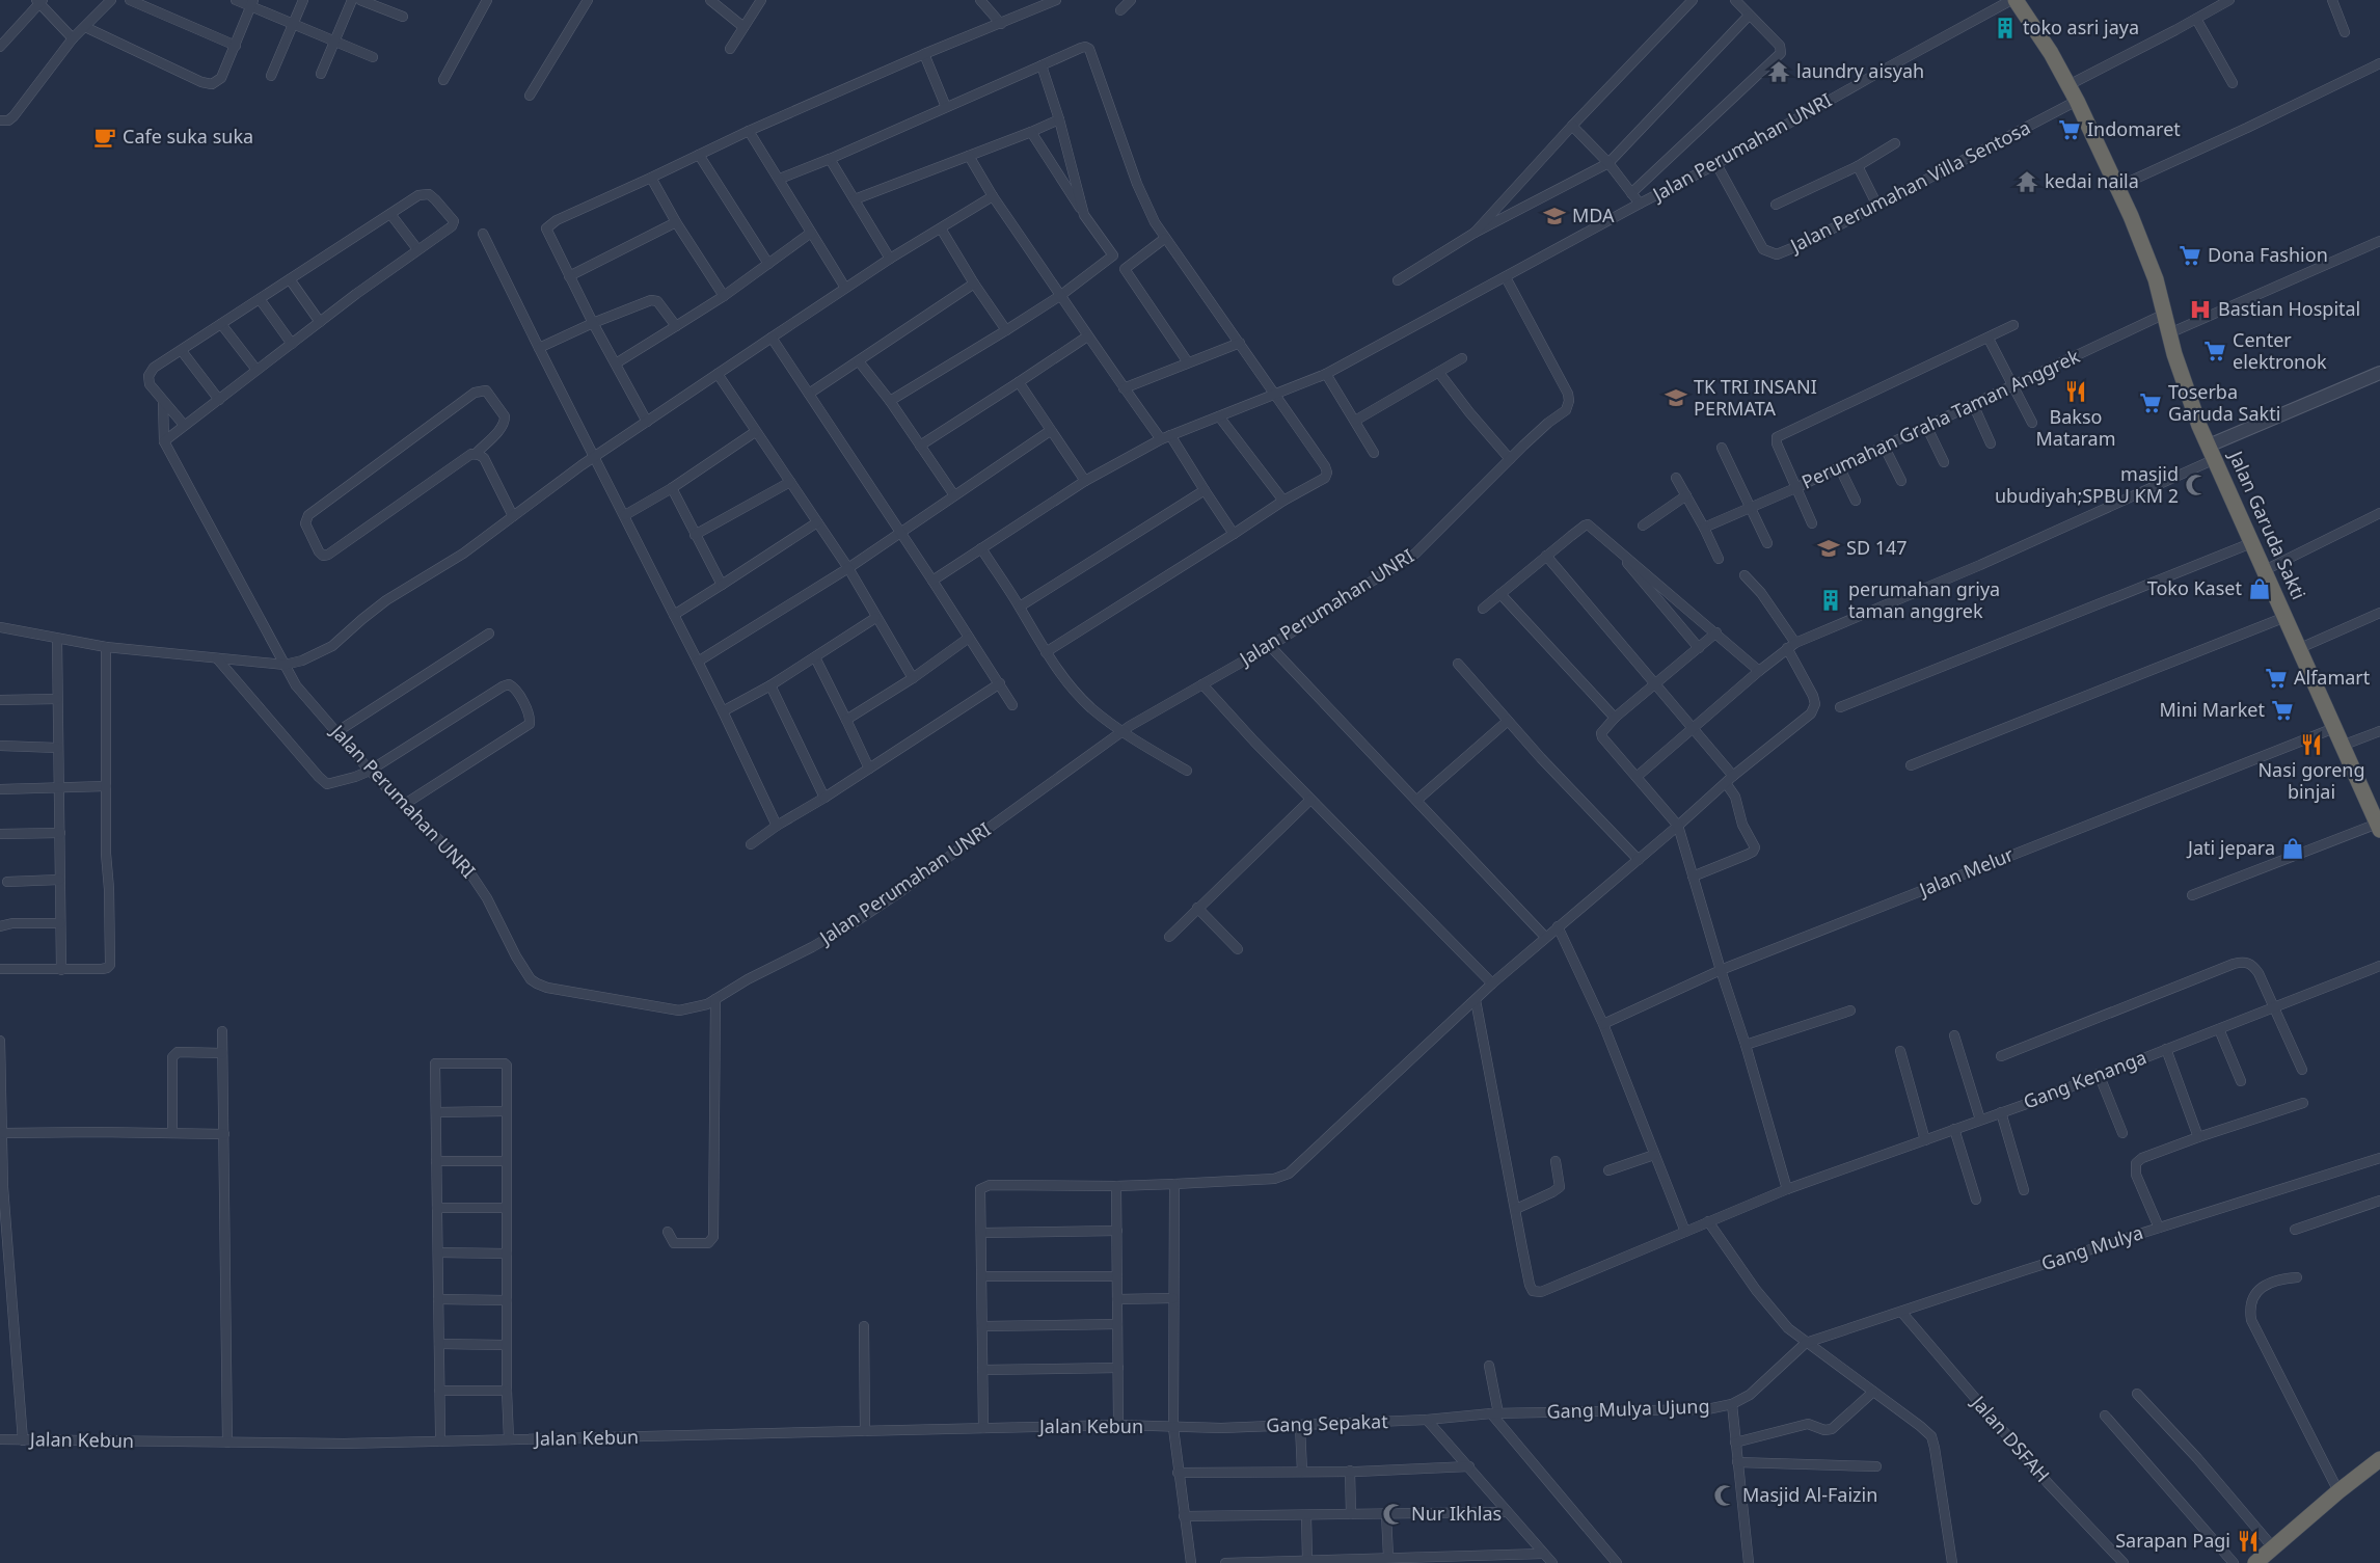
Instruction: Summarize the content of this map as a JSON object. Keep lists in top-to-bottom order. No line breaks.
{"streets":{"highway":["Jalan Garuda Sakti"],"street":["Jalan Perumahan UNRI","Jalan Perumahan Villa Sentosa","Perumahan Graha Taman Anggrek","Jalan Melur","Gang Kenanga","Gang Mulya","Gang Mulya Ujung","Gang Sepakat","Jalan Kebun","Jalan DSFAH"]},"crossings":[["Jalan Perumahan UNRI","Jalan Perumahan Villa Sentosa"],["Jalan Perumahan UNRI","Jalan Garuda Sakti"],["Jalan Perumahan Villa Sentosa","Jalan Garuda Sakti"],["Perumahan Graha Taman Anggrek","Jalan Garuda Sakti"],["Jalan Garuda Sakti","Jalan Melur"],["Gang Mulya","Gang Mulya Ujung"],["Gang Mulya","Jalan DSFAH"],["Gang Mulya Ujung","Gang Sepakat"],["Gang Sepakat","Jalan Kebun"]],"places":{"building":["toko asri jaya","perumahan griya taman anggrek"],"temple":["laundry aisyah","kedai naila"],"supermarket":["Indomaret","Dona Fashion","Center elektronok","Toserba Garuda Sakti","Alfamart","Mini Market"],"cafe":["Cafe suka suka"],"school or university":["MDA","TK TRI INSANI PERMATA","SD 147"],"hospital":["Bastian Hospital"],"restaurant":["Bakso Mataram","Nasi goreng binjai","Sarapan Pagi"],"mosque":["masjid ubudiyah;SPBU KM 2","Masjid Al-Faizin","Nur Ikhlas"],"shop":["Toko Kaset","Jati jepara"]}}
